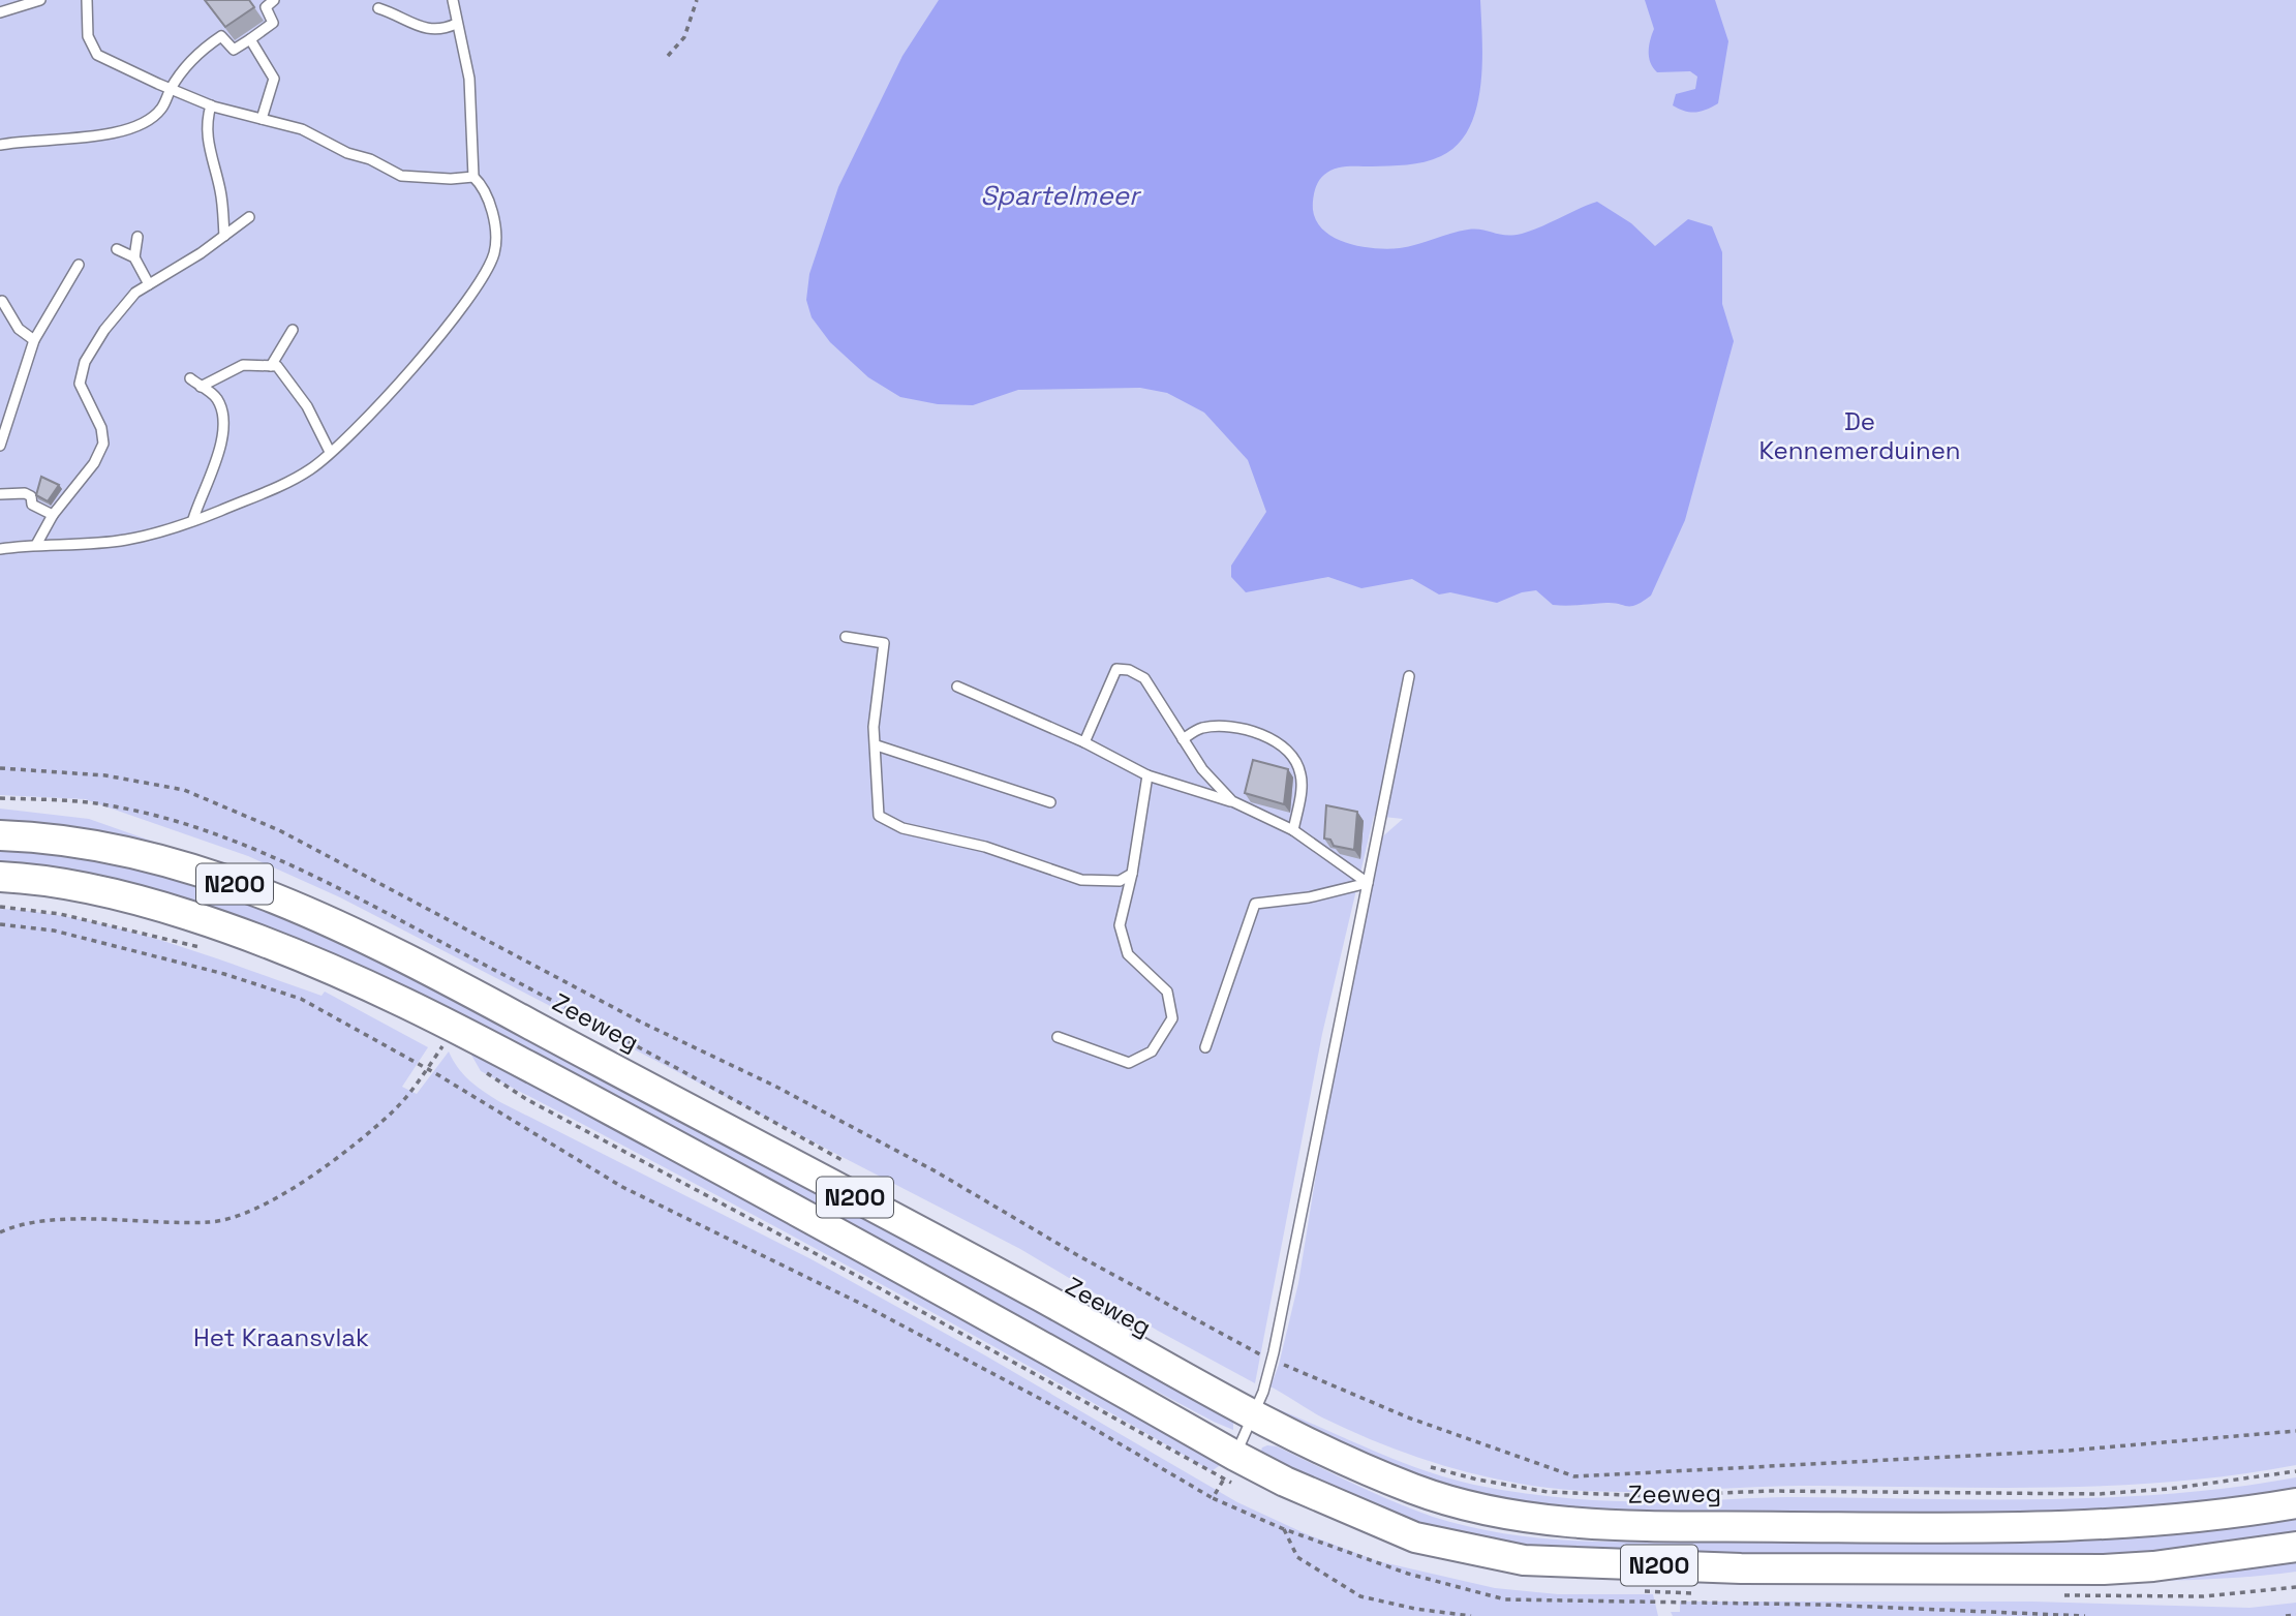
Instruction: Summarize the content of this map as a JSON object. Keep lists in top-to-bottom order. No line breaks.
{"streets":{"main road":["N200","Zeeweg"]},"water":["Spartelmeer"],"parks":["De Kennemerduinen","Het Kraansvlak"]}
